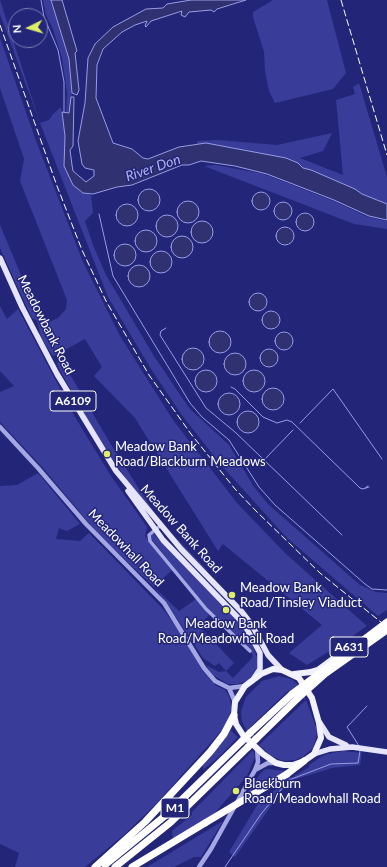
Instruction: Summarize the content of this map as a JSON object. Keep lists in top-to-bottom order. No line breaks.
{"streets":{"highway":["A631","M1"],"main road":["Meadowbank Road","A6109","Meadow Bank Road"],"street":["Meadowhall Road"]},"crossings":[["Meadowbank Road","Meadow Bank Road"],["Meadow Bank Road","A631"],["A631","M1"]],"water":["River Don"],"places":["Meadow Bank Road/Blackburn Meadows","Meadow Bank Road/Tinsley Viaduct","Meadow Bank Road/Meadowhall Road","Blackburn Road/Meadowhall Road"],"north":"left"}
